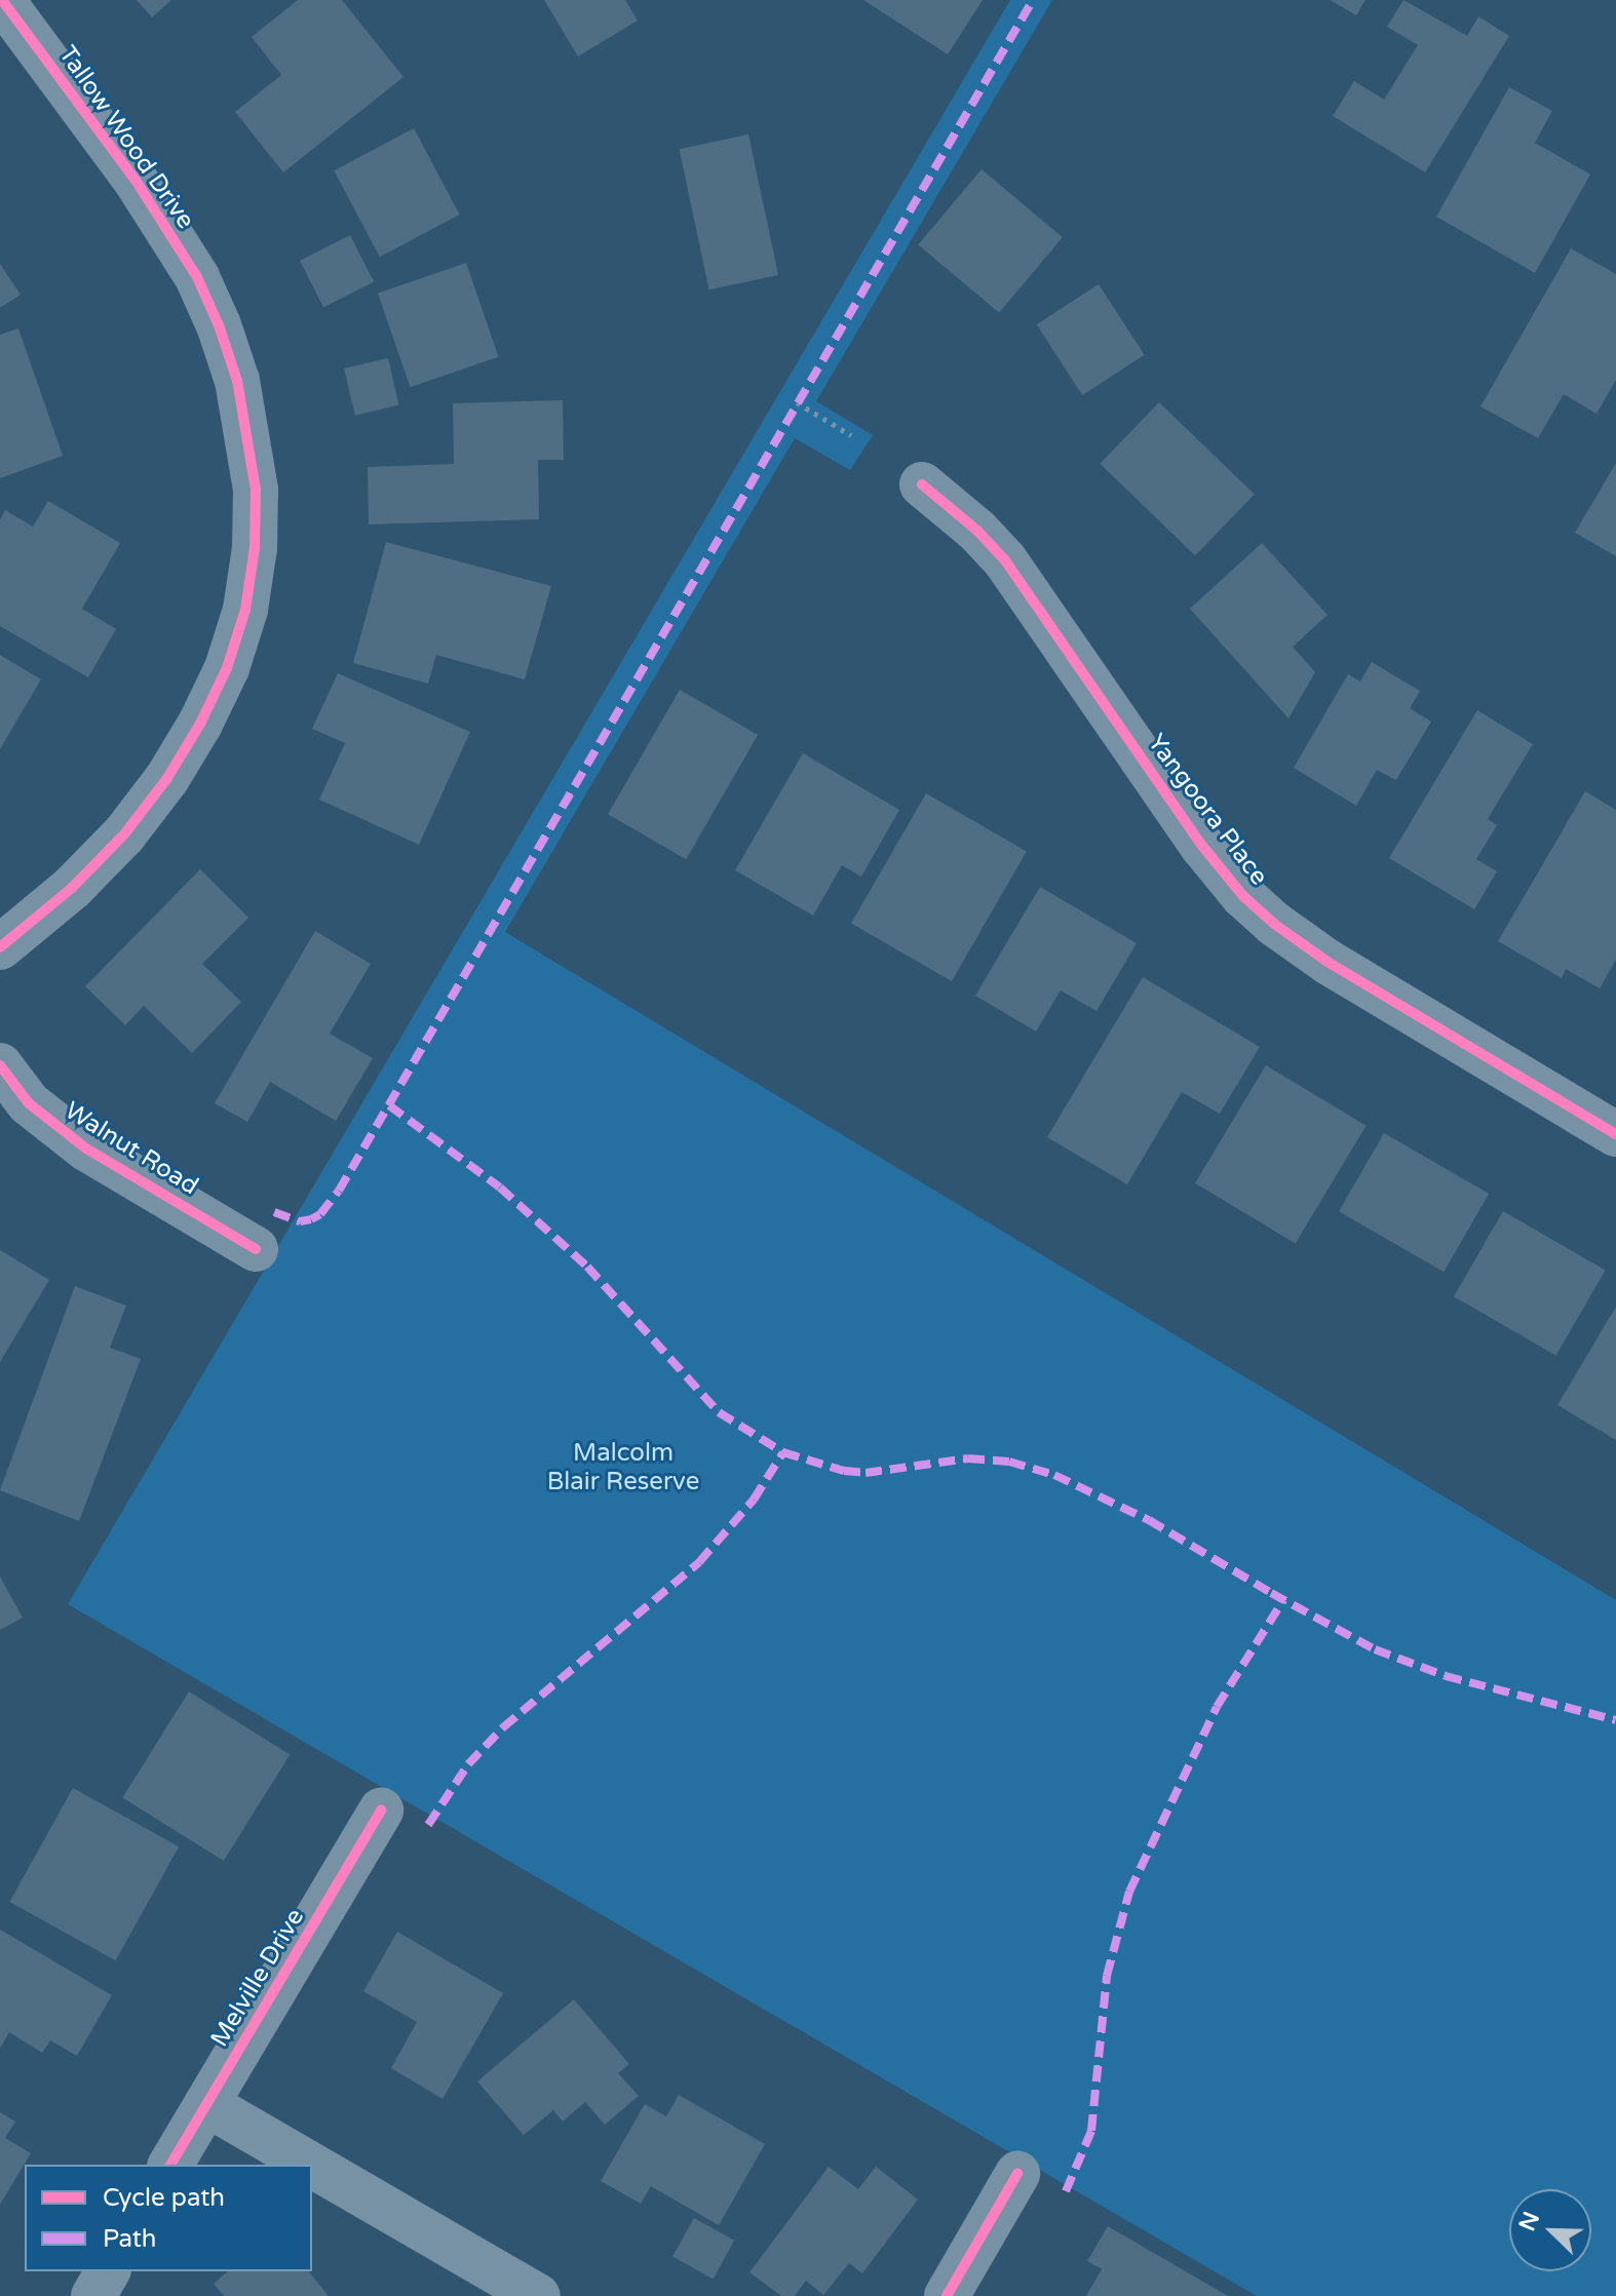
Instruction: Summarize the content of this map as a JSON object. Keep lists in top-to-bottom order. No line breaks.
{"streets":{"street":["Tallow Wood Drive","Yangoora Place","Walnut Road","Melville Drive"]},"parks":["Malcolm Blair Reserve"],"legend":["Cycle path","Path"],"north":"top left"}
